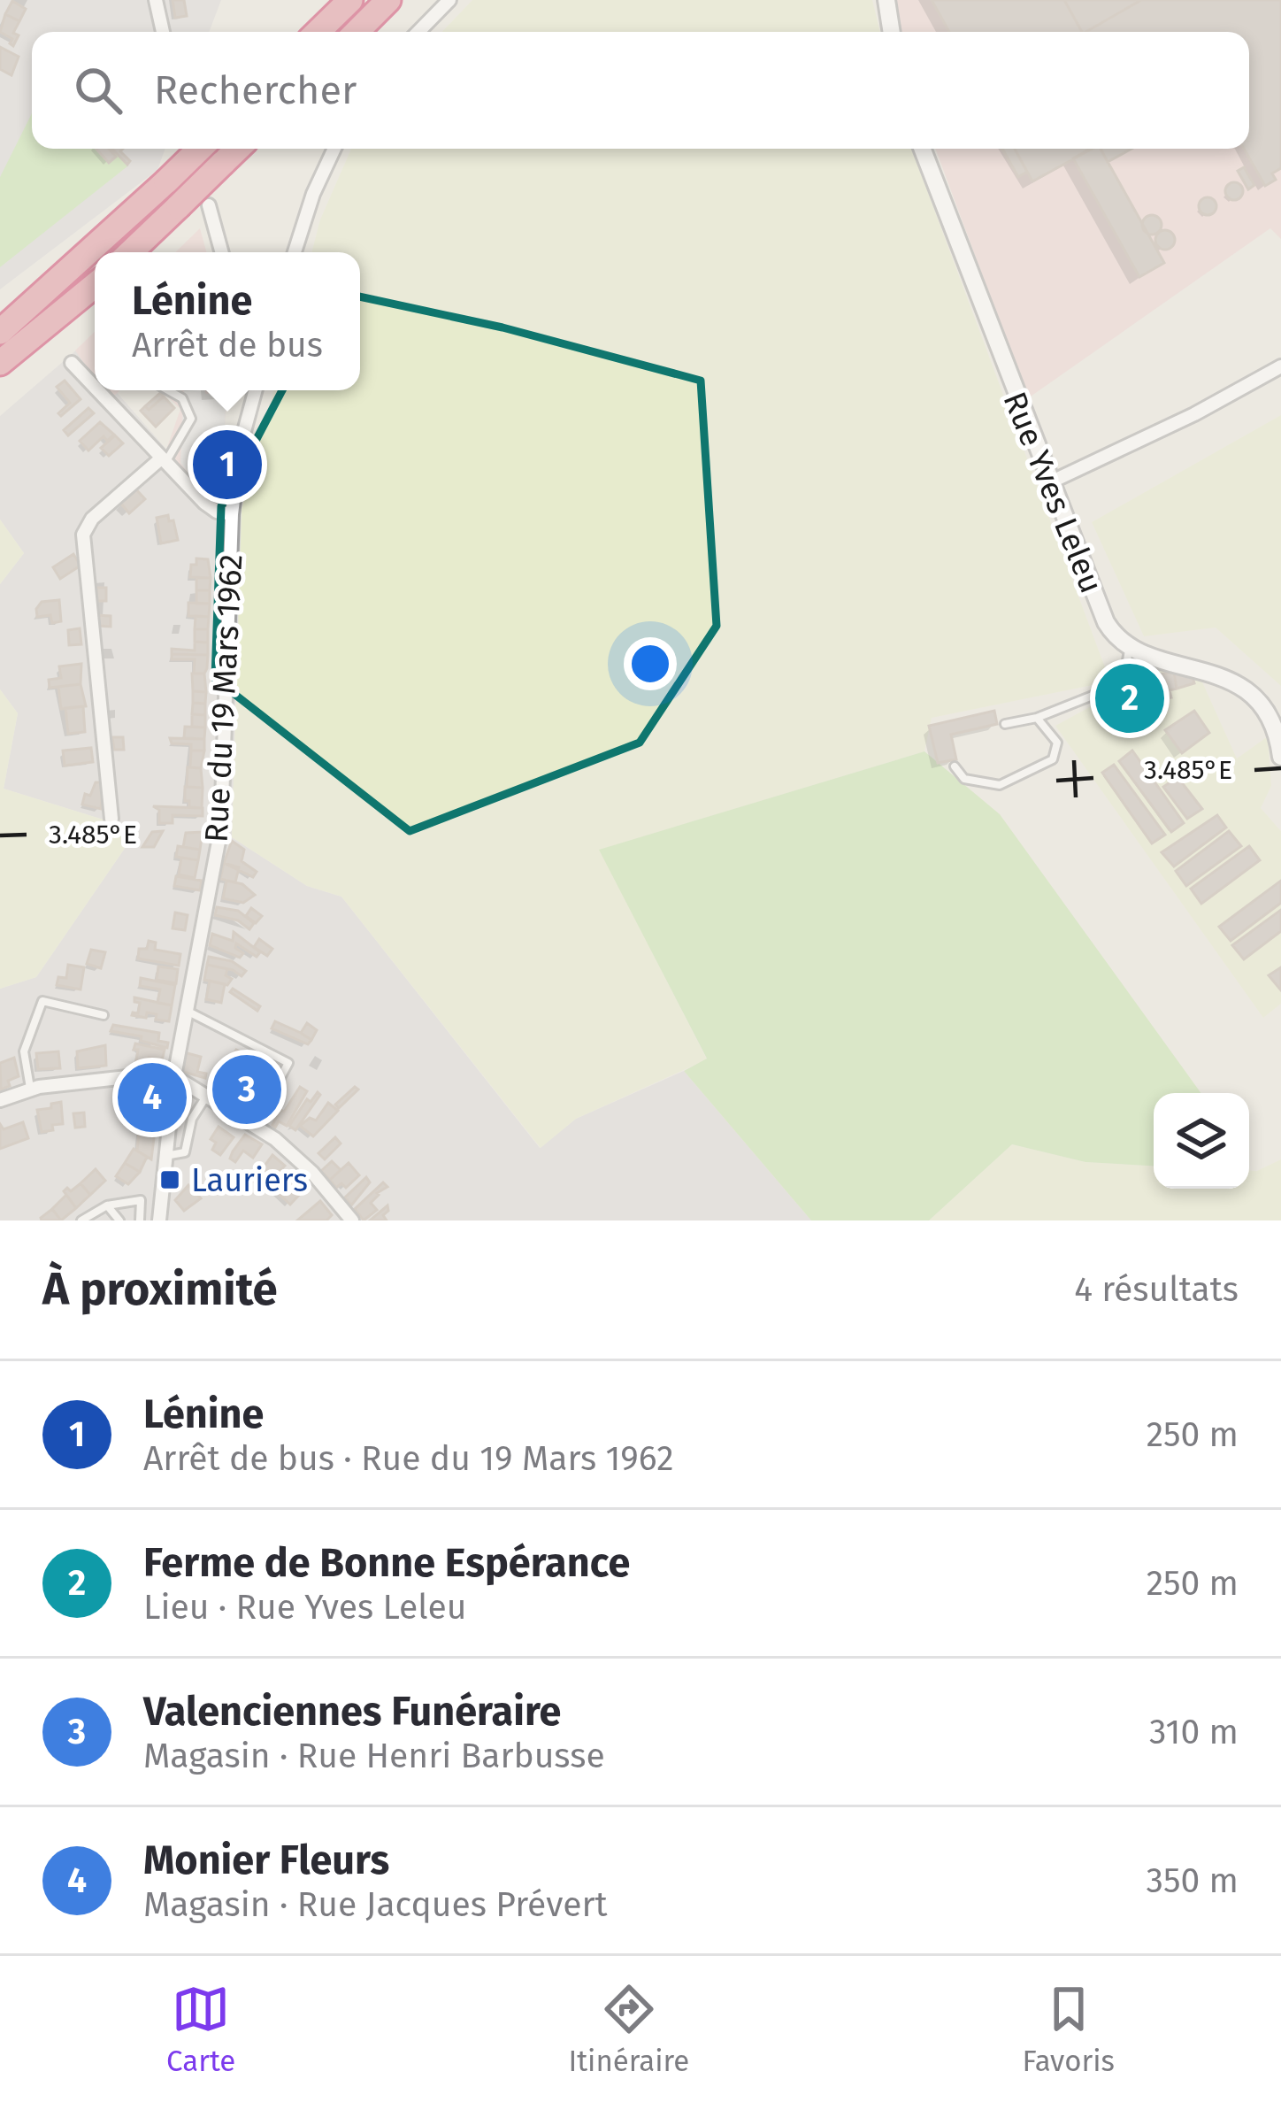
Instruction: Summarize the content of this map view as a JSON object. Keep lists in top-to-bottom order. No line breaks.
{"streets":{"street":["Rue Yves Leleu","Rue du 19 Mars 1962"]},"places":{"transit":["Lauriers"]},"page":{"search":"Rechercher","popup":["Lénine","Arrêt de bus"],"pins":["1","2","3","4"],"heading":["À proximité","4 résultats"],"list":[{"mark":"1","name":"Lénine","note":"Arrêt de bus · Rue du 19 Mars 1962","value":"250 m"},{"mark":"2","name":"Ferme de Bonne Espérance","note":"Lieu · Rue Yves Leleu","value":"250 m"},{"mark":"3","name":"Valenciennes Funéraire","note":"Magasin · Rue Henri Barbusse","value":"310 m"},{"mark":"4","name":"Monier Fleurs","note":"Magasin · Rue Jacques Prévert","value":"350 m"}],"nav":["Carte","Itinéraire","Favoris"]},"coordinates":["3.485°E"]}
